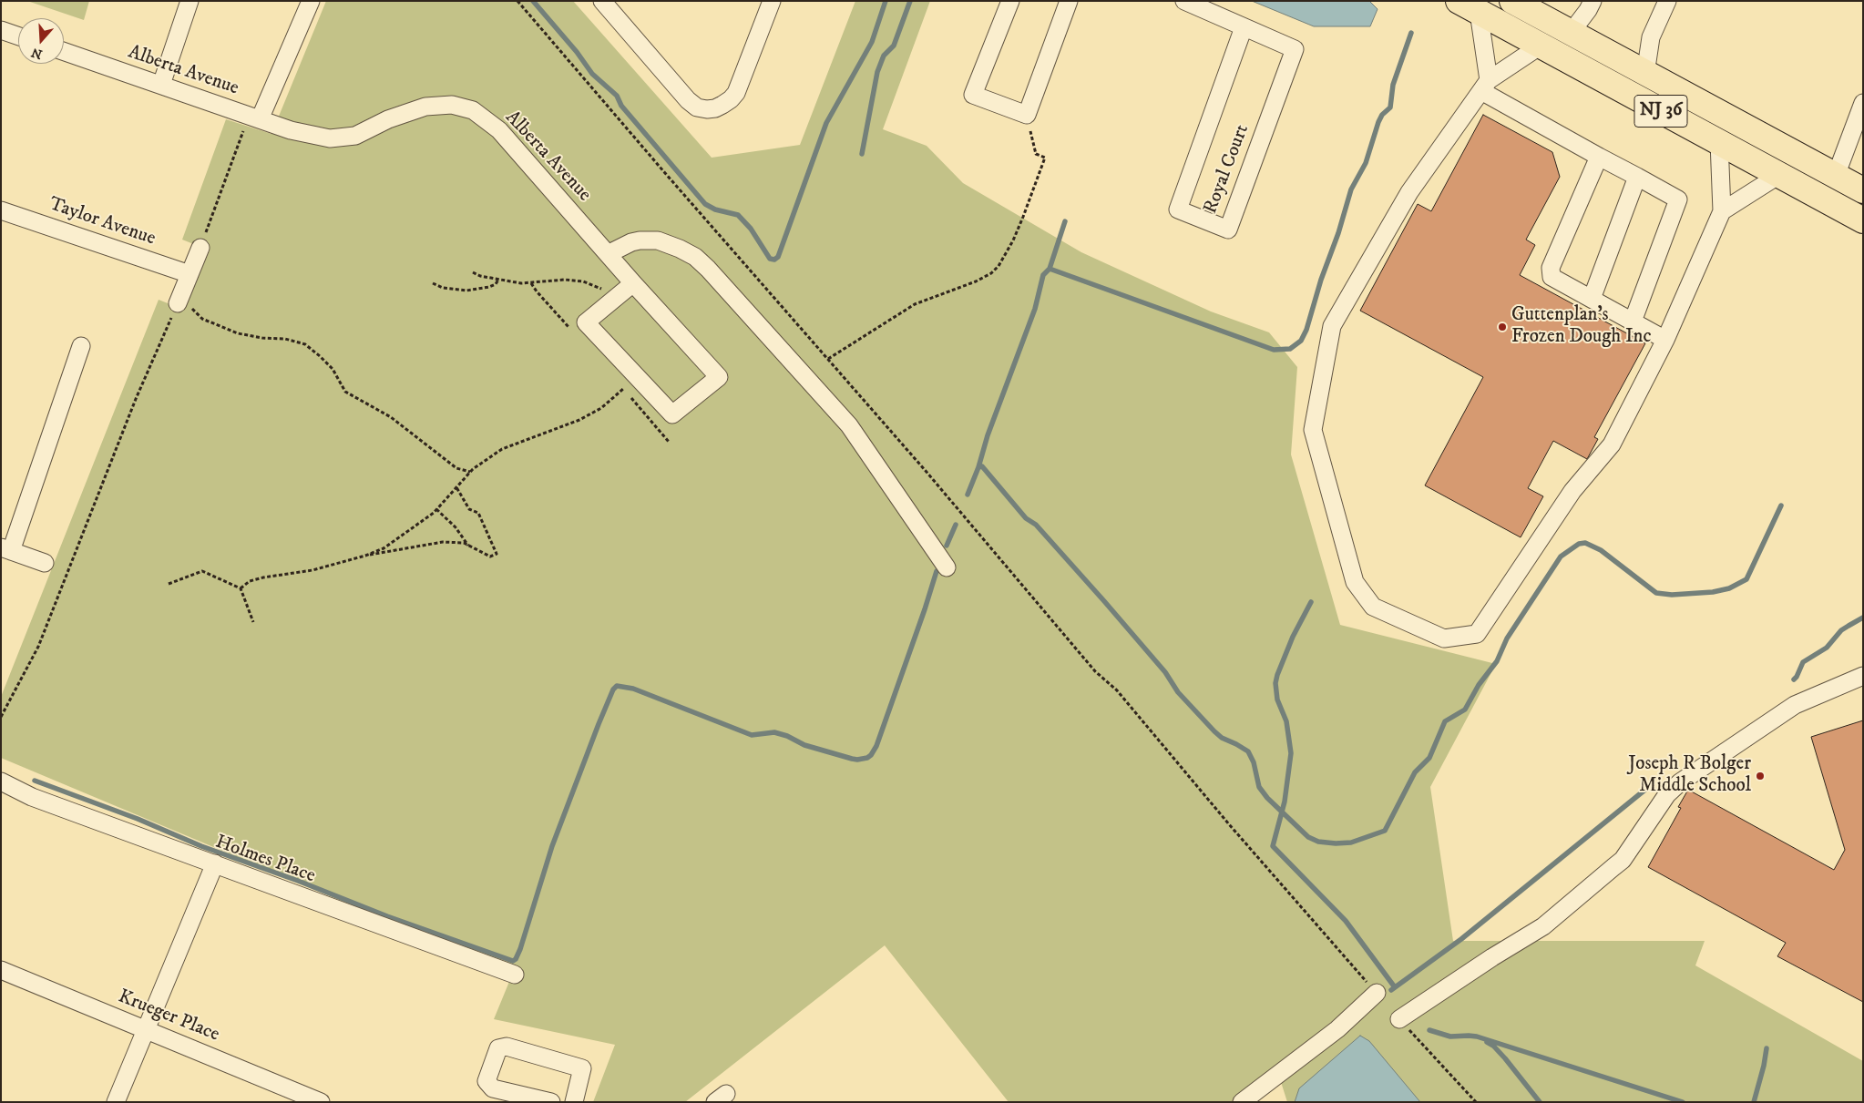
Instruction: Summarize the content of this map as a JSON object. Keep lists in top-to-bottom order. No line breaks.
{"streets":{"highway":["NJ 36"],"street":["Alberta Avenue","Royal Court","Taylor Avenue","Holmes Place","Krueger Place"]},"places":["Guttenplan's Frozen Dough Inc","Joseph R Bolger Middle School"],"north":"bottom"}
